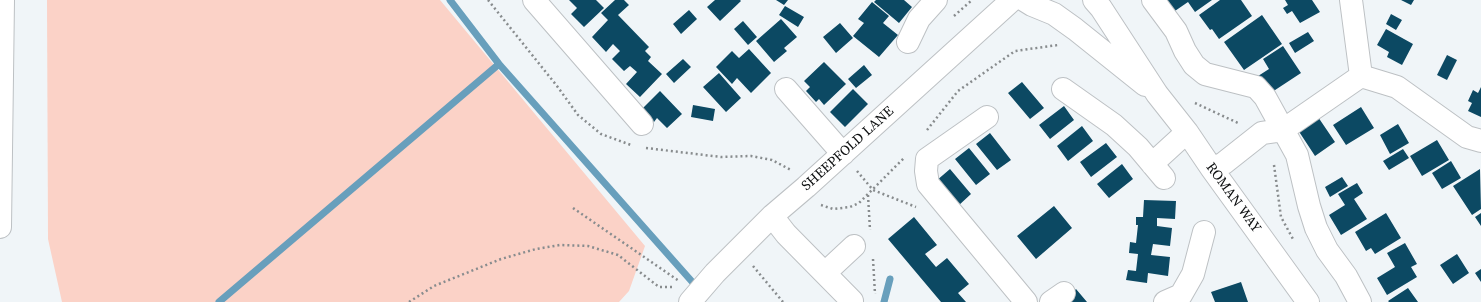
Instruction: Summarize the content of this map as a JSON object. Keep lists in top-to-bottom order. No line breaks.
{"streets":{"main road":["SHEEPFOLD LANE","ROMAN WAY"]}}
